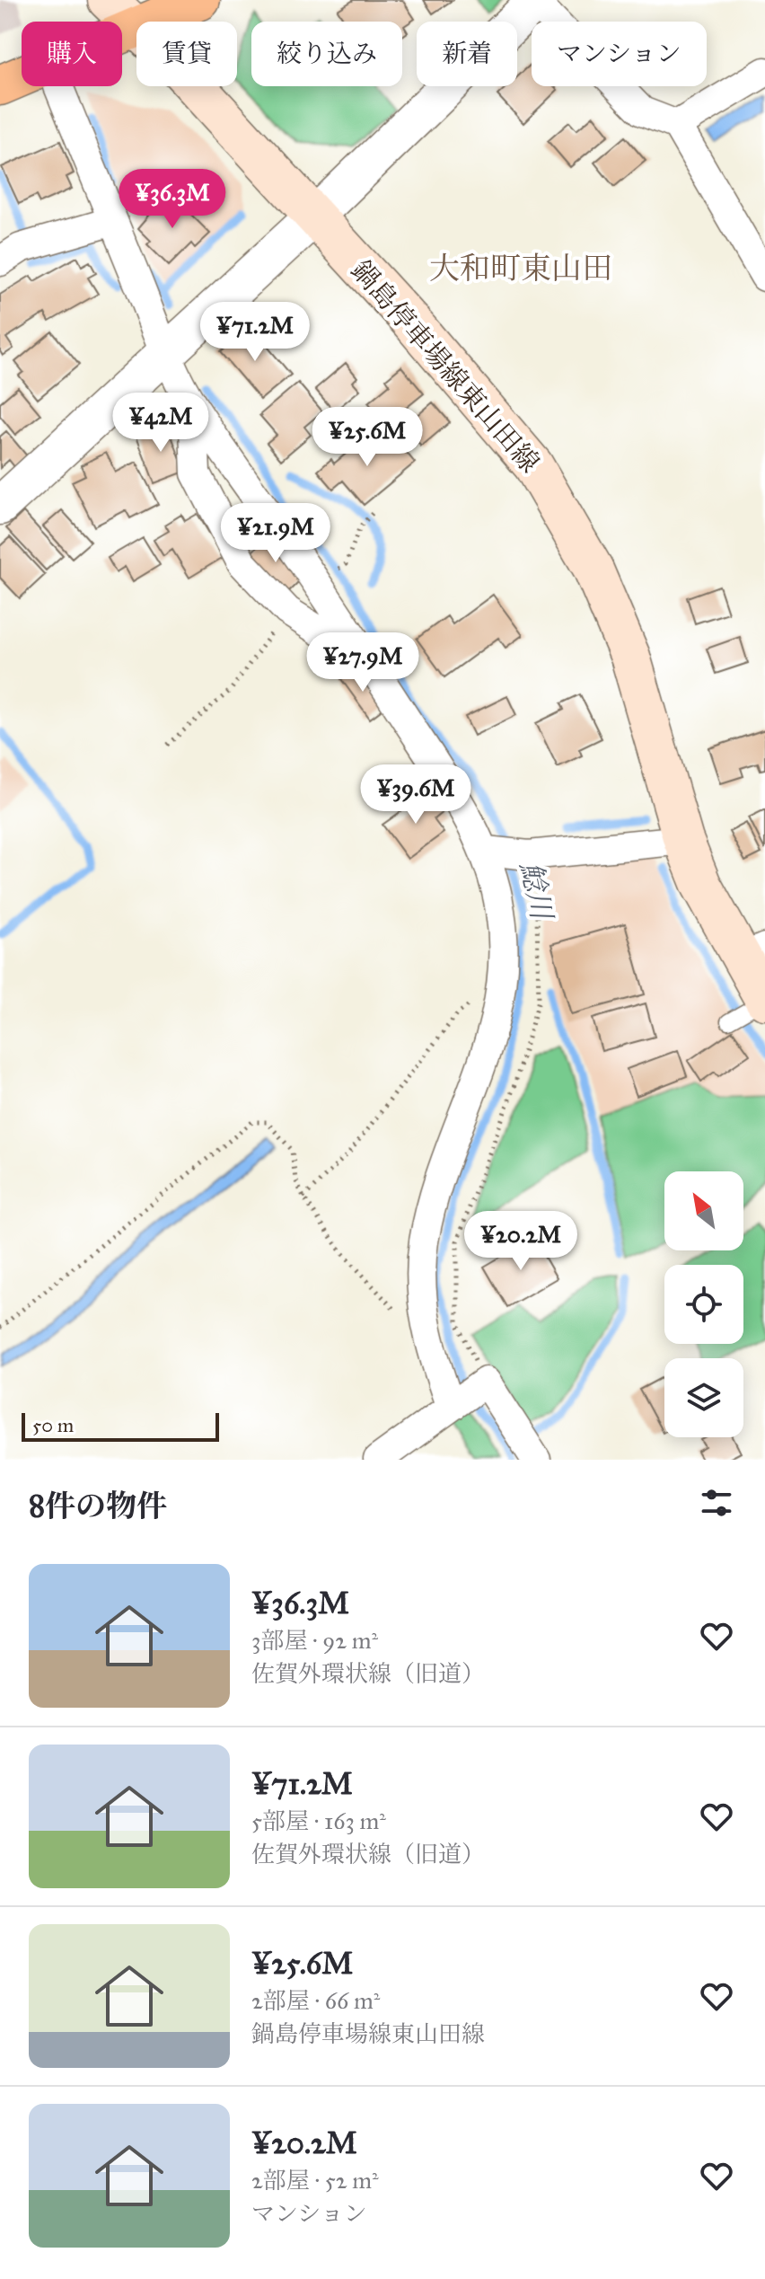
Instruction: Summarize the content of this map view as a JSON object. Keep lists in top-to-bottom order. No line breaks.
{"streets":{"main road":["鍋島停車場線東山田線"]},"districts":["大和町東山田"],"water":["鯰川"],"scale_bar":"50 m","north":"top left","page":{"chip":["購入","賃貸","絞り込み","新着","マンション"],"price":["¥36.3M","¥71.2M","¥42M","¥25.6M","¥21.9M","¥27.9M","¥39.6M","¥20.2M"],"scale":"50 m","heading":"8件の物件","list":[{"name":"¥36.3M","note":"3部屋 · 92 m² · 佐賀外環状線（旧道）"},{"name":"¥71.2M","note":"5部屋 · 163 m² · 佐賀外環状線（旧道）"},{"name":"¥25.6M","note":"2部屋 · 66 m² · 鍋島停車場線東山田線"},{"name":"¥20.2M","note":"2部屋 · 52 m² · マンション"}]}}
